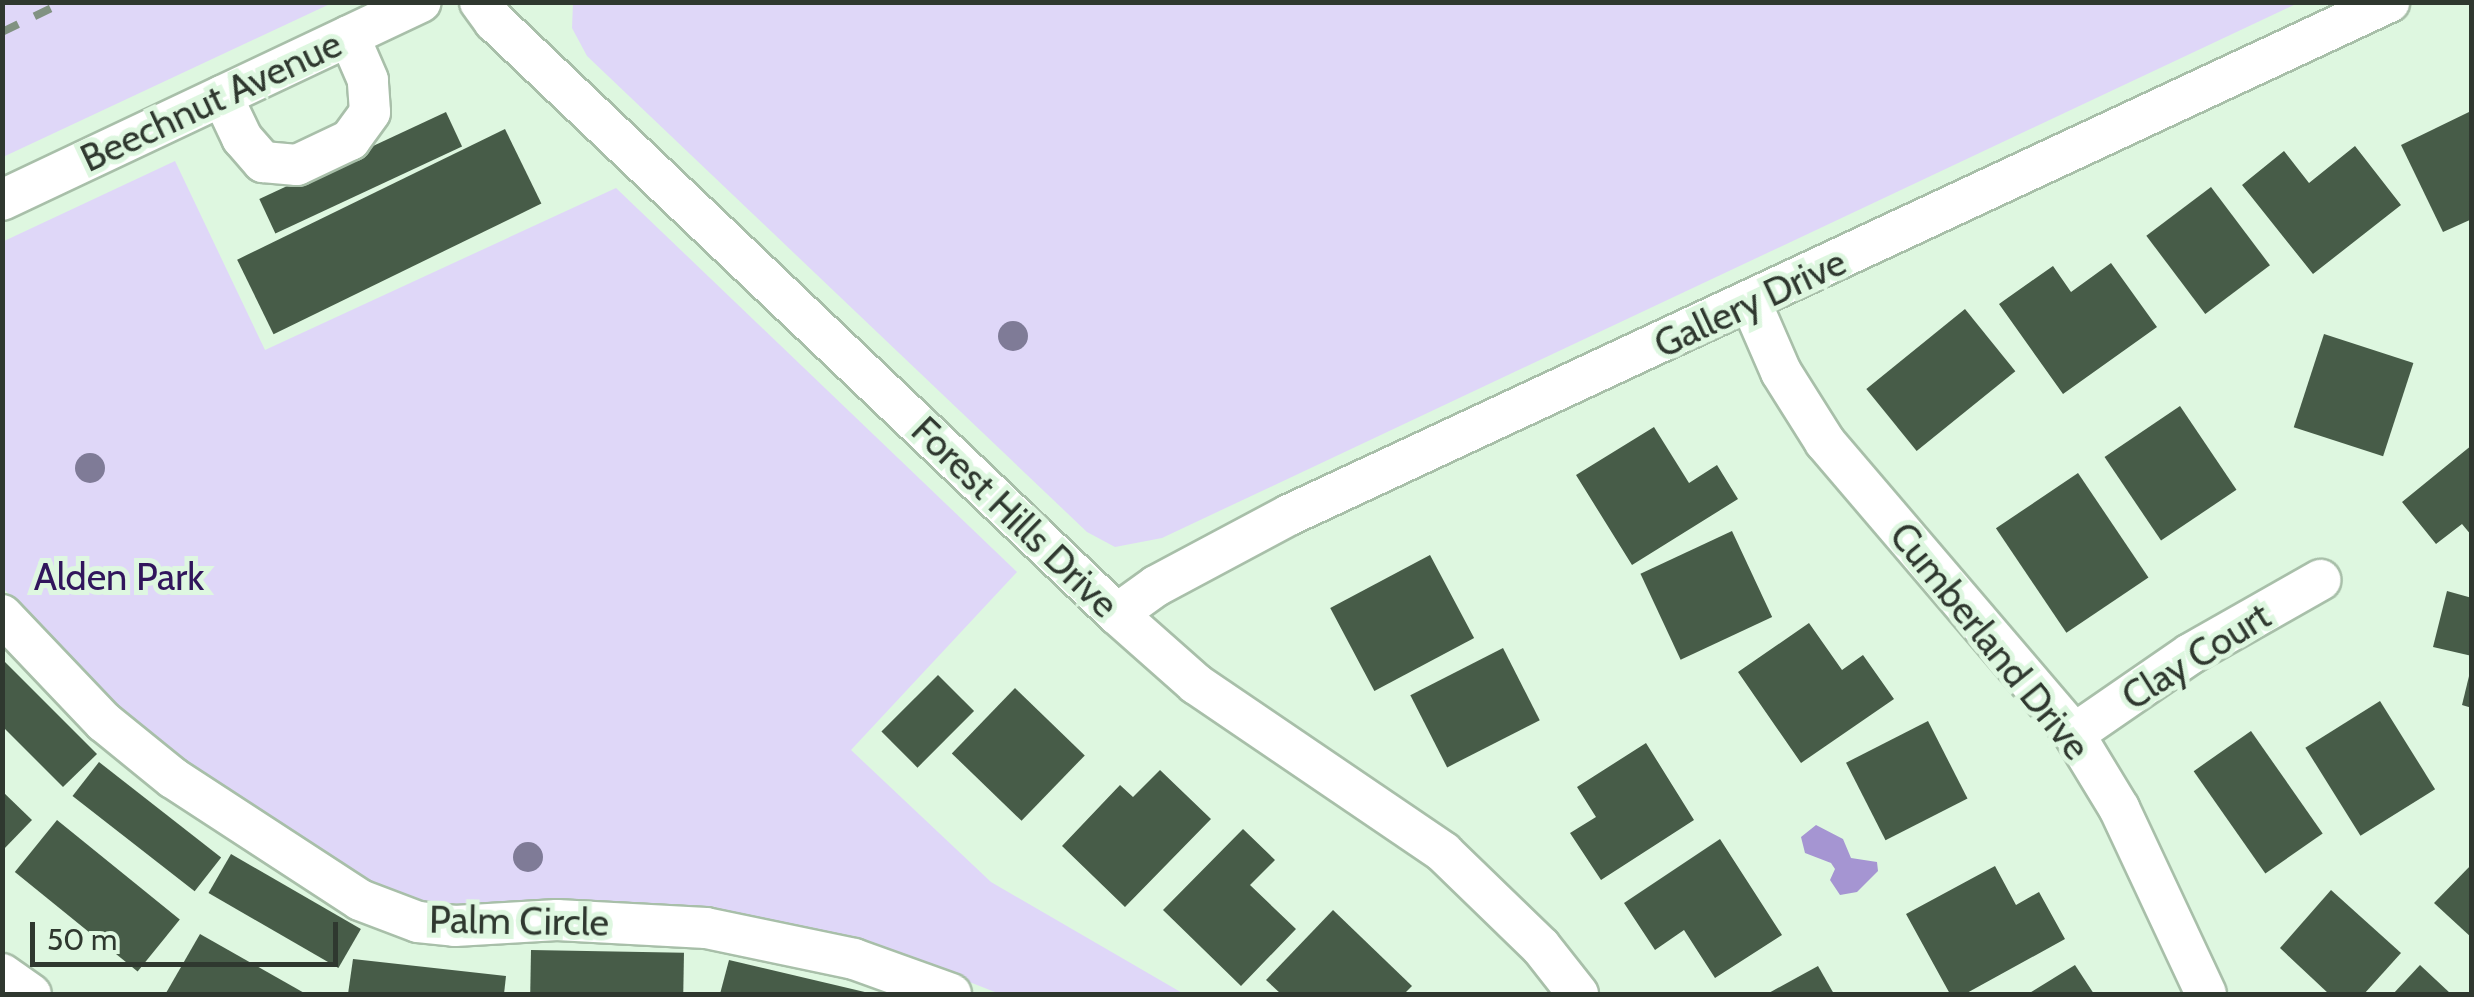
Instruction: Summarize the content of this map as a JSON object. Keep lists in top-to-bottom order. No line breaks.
{"streets":{"street":["Beechnut Avenue","Gallery Drive","Forest Hills Drive","Cumberland Drive","Clay Court","Palm Circle"]},"crossings":[["Gallery Drive","Forest Hills Drive"],["Gallery Drive","Cumberland Drive"],["Cumberland Drive","Clay Court"]],"parks":["Alden Park"],"scale_bar":"50 m"}
